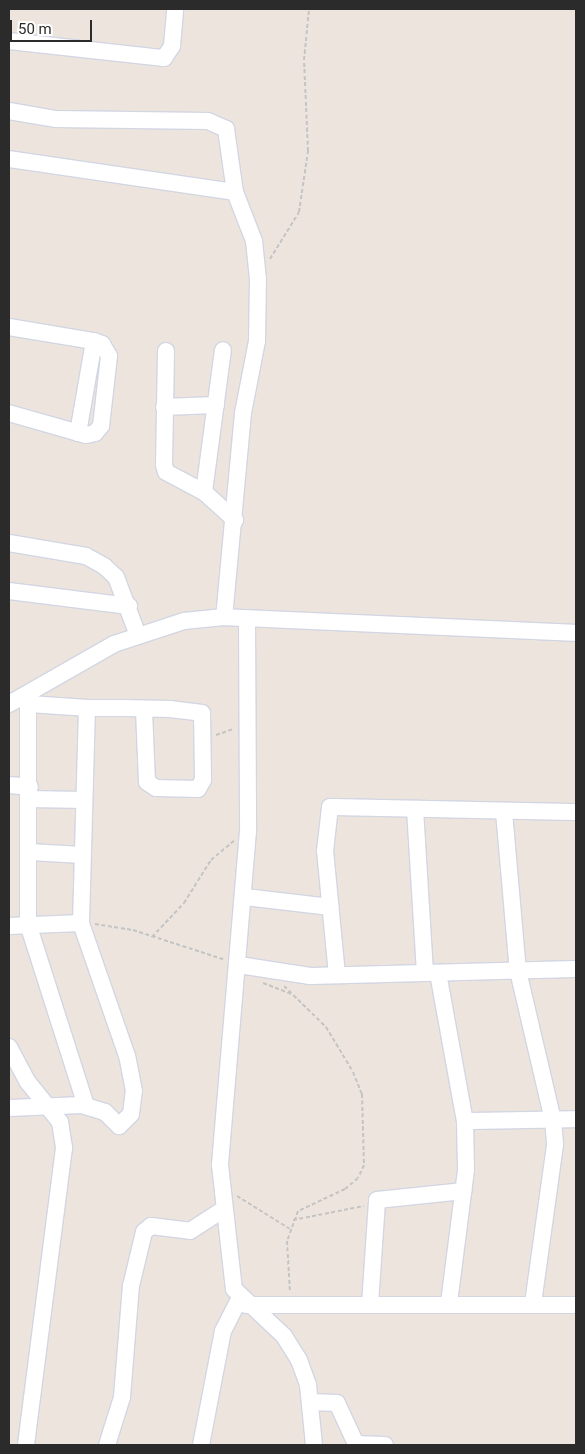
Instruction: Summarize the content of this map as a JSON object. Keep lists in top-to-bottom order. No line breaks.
{"scale_bar":"50 m"}
